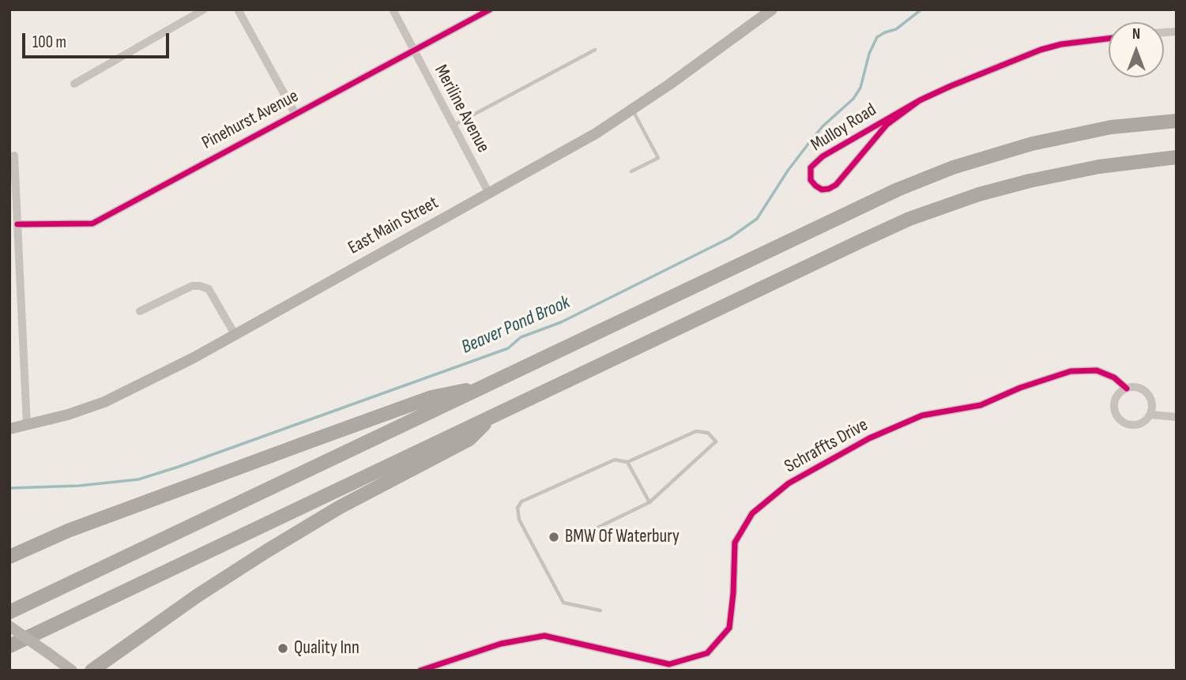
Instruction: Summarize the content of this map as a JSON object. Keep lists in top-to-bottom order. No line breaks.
{"streets":{"main road":["East Main Street"],"street":["Meriline Avenue","Pinehurst Avenue","Mulloy Road","Schraffts Drive"]},"crossings":[["Meriline Avenue","Pinehurst Avenue"],["Meriline Avenue","East Main Street"]],"water":["Beaver Pond Brook"],"places":["BMW Of Waterbury","Quality Inn"],"scale_bar":"100 m","north":"top"}
